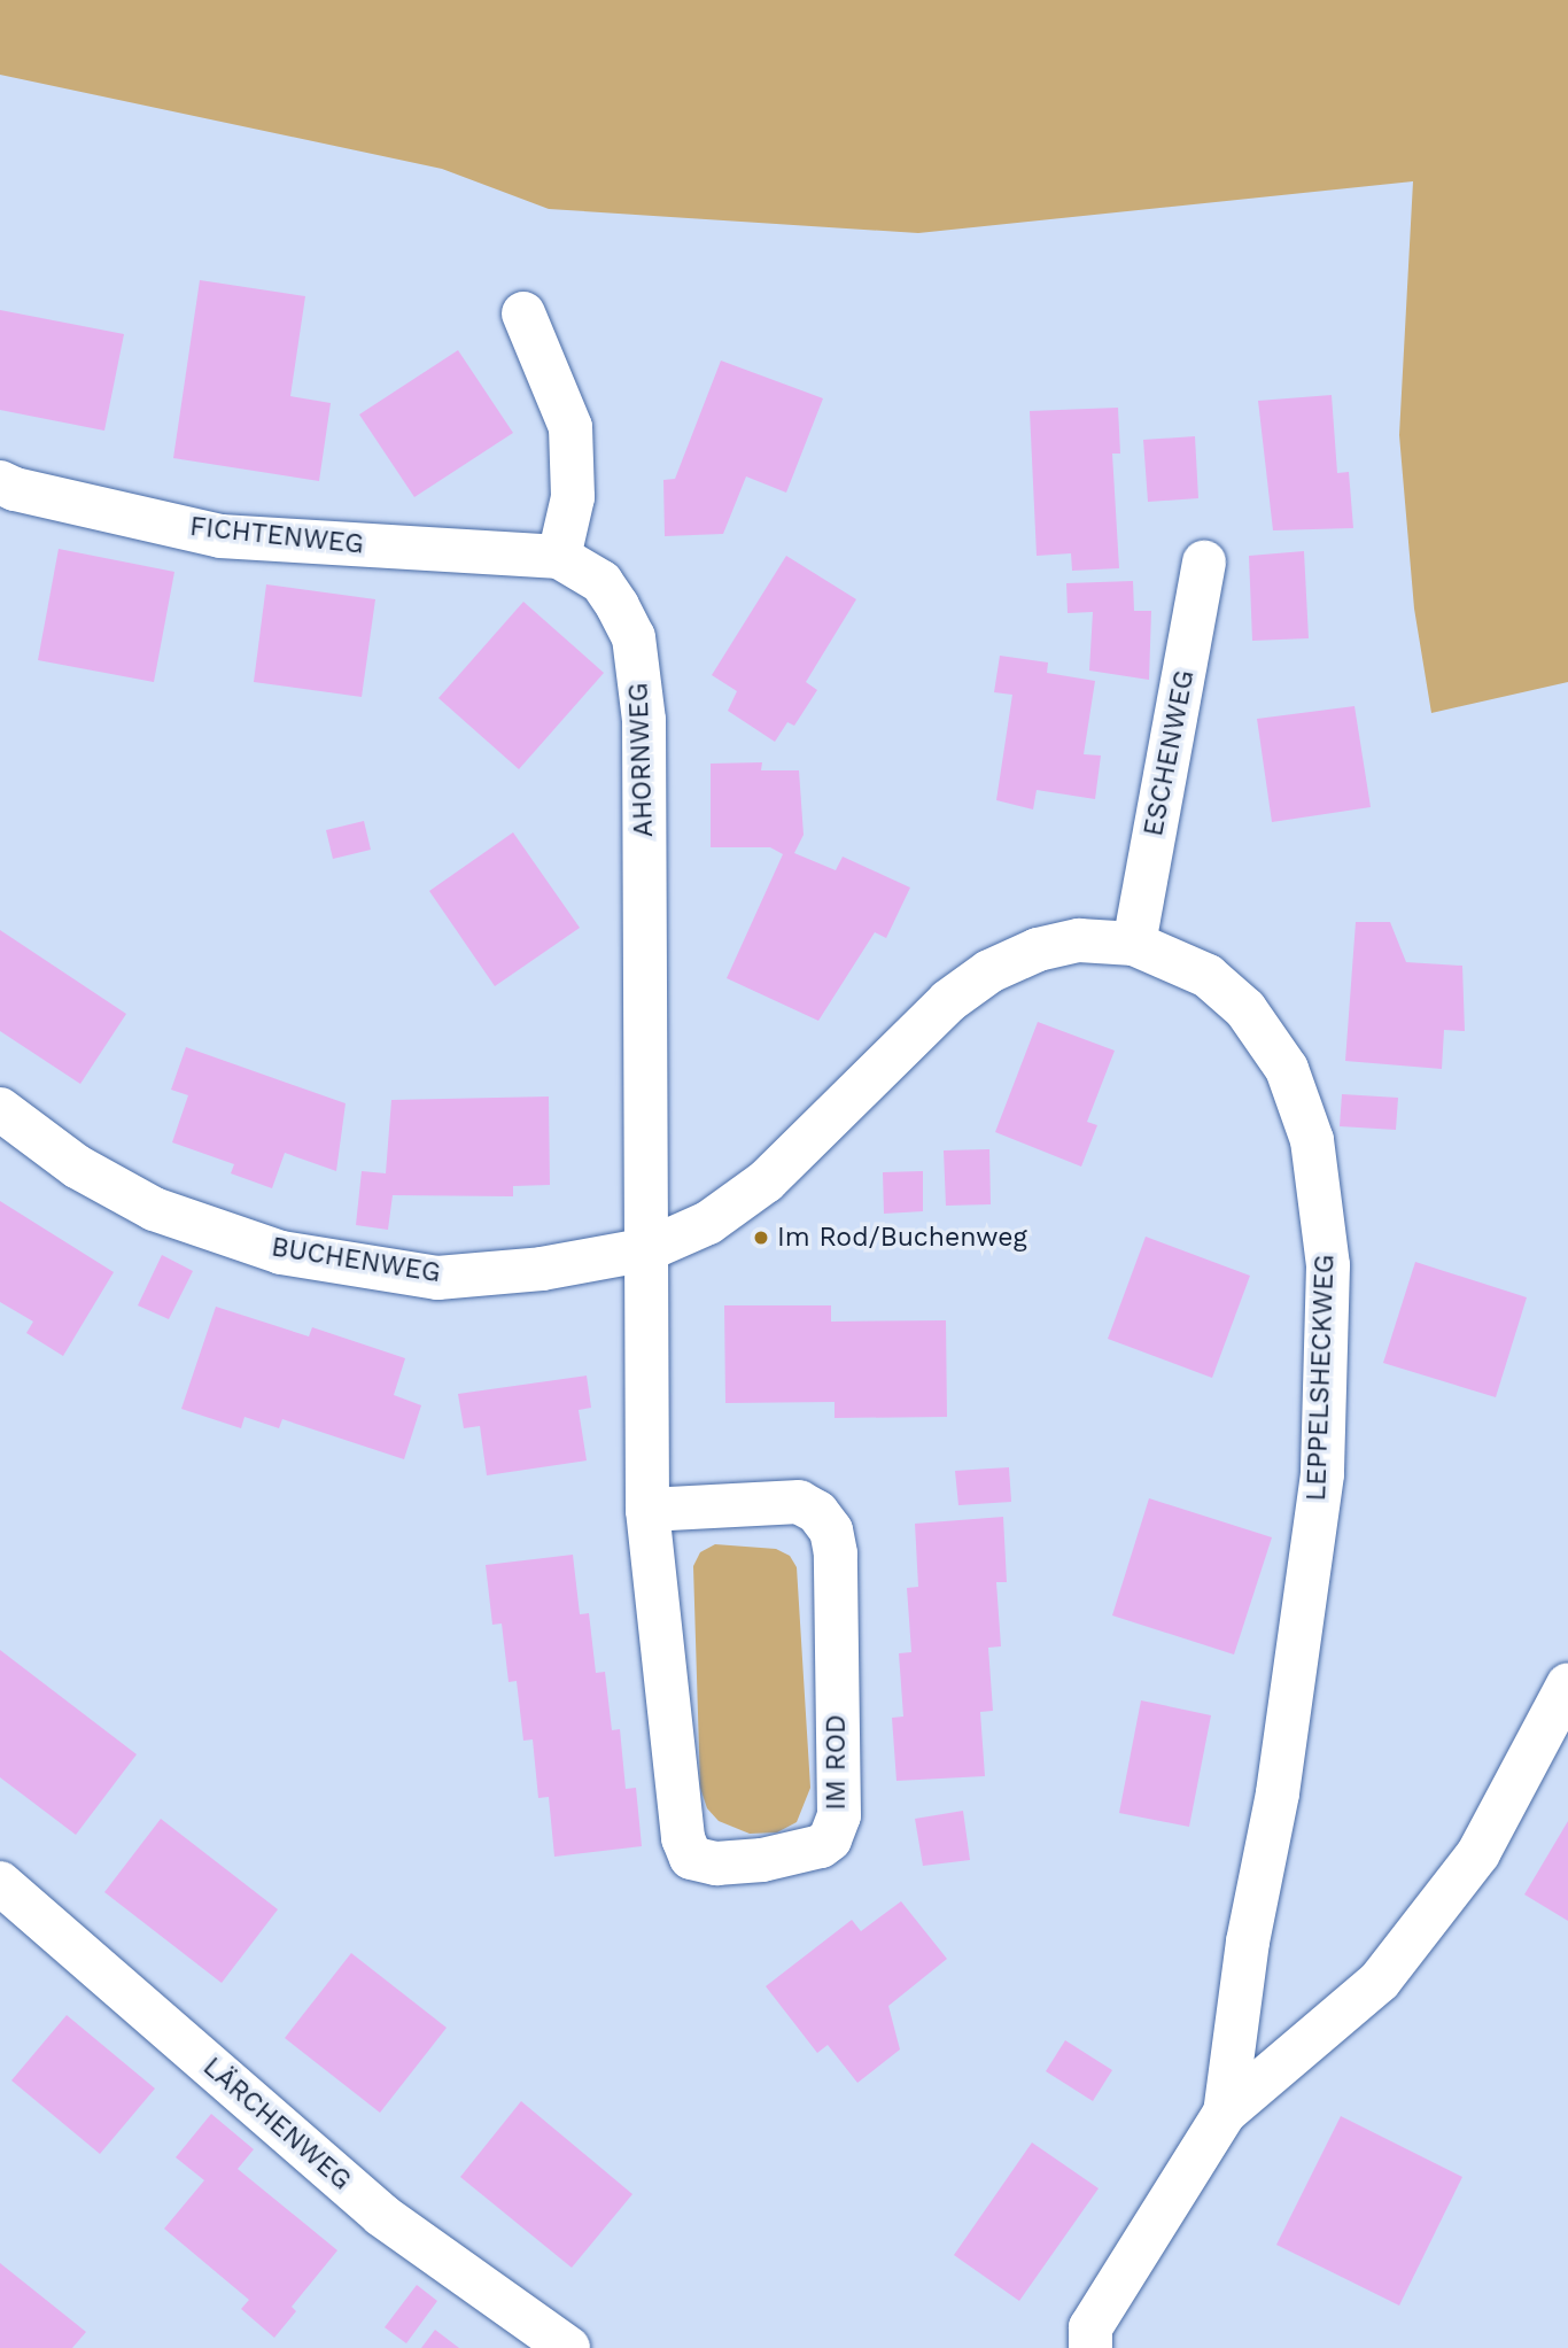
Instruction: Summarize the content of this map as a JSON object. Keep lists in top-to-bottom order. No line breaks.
{"streets":{"street":["FICHTENWEG","ESCHENWEG","AHORNWEG","BUCHENWEG","LEPPELSHECKWEG","IM ROD","LÄRCHENWEG"]},"crossings":[["FICHTENWEG","AHORNWEG"],["ESCHENWEG","LEPPELSHECKWEG"],["AHORNWEG","BUCHENWEG"],["AHORNWEG","LEPPELSHECKWEG"],["AHORNWEG","IM ROD"],["BUCHENWEG","LEPPELSHECKWEG"],["BUCHENWEG","IM ROD"],["LEPPELSHECKWEG","IM ROD"]],"places":["Im Rod/Buchenweg"]}
